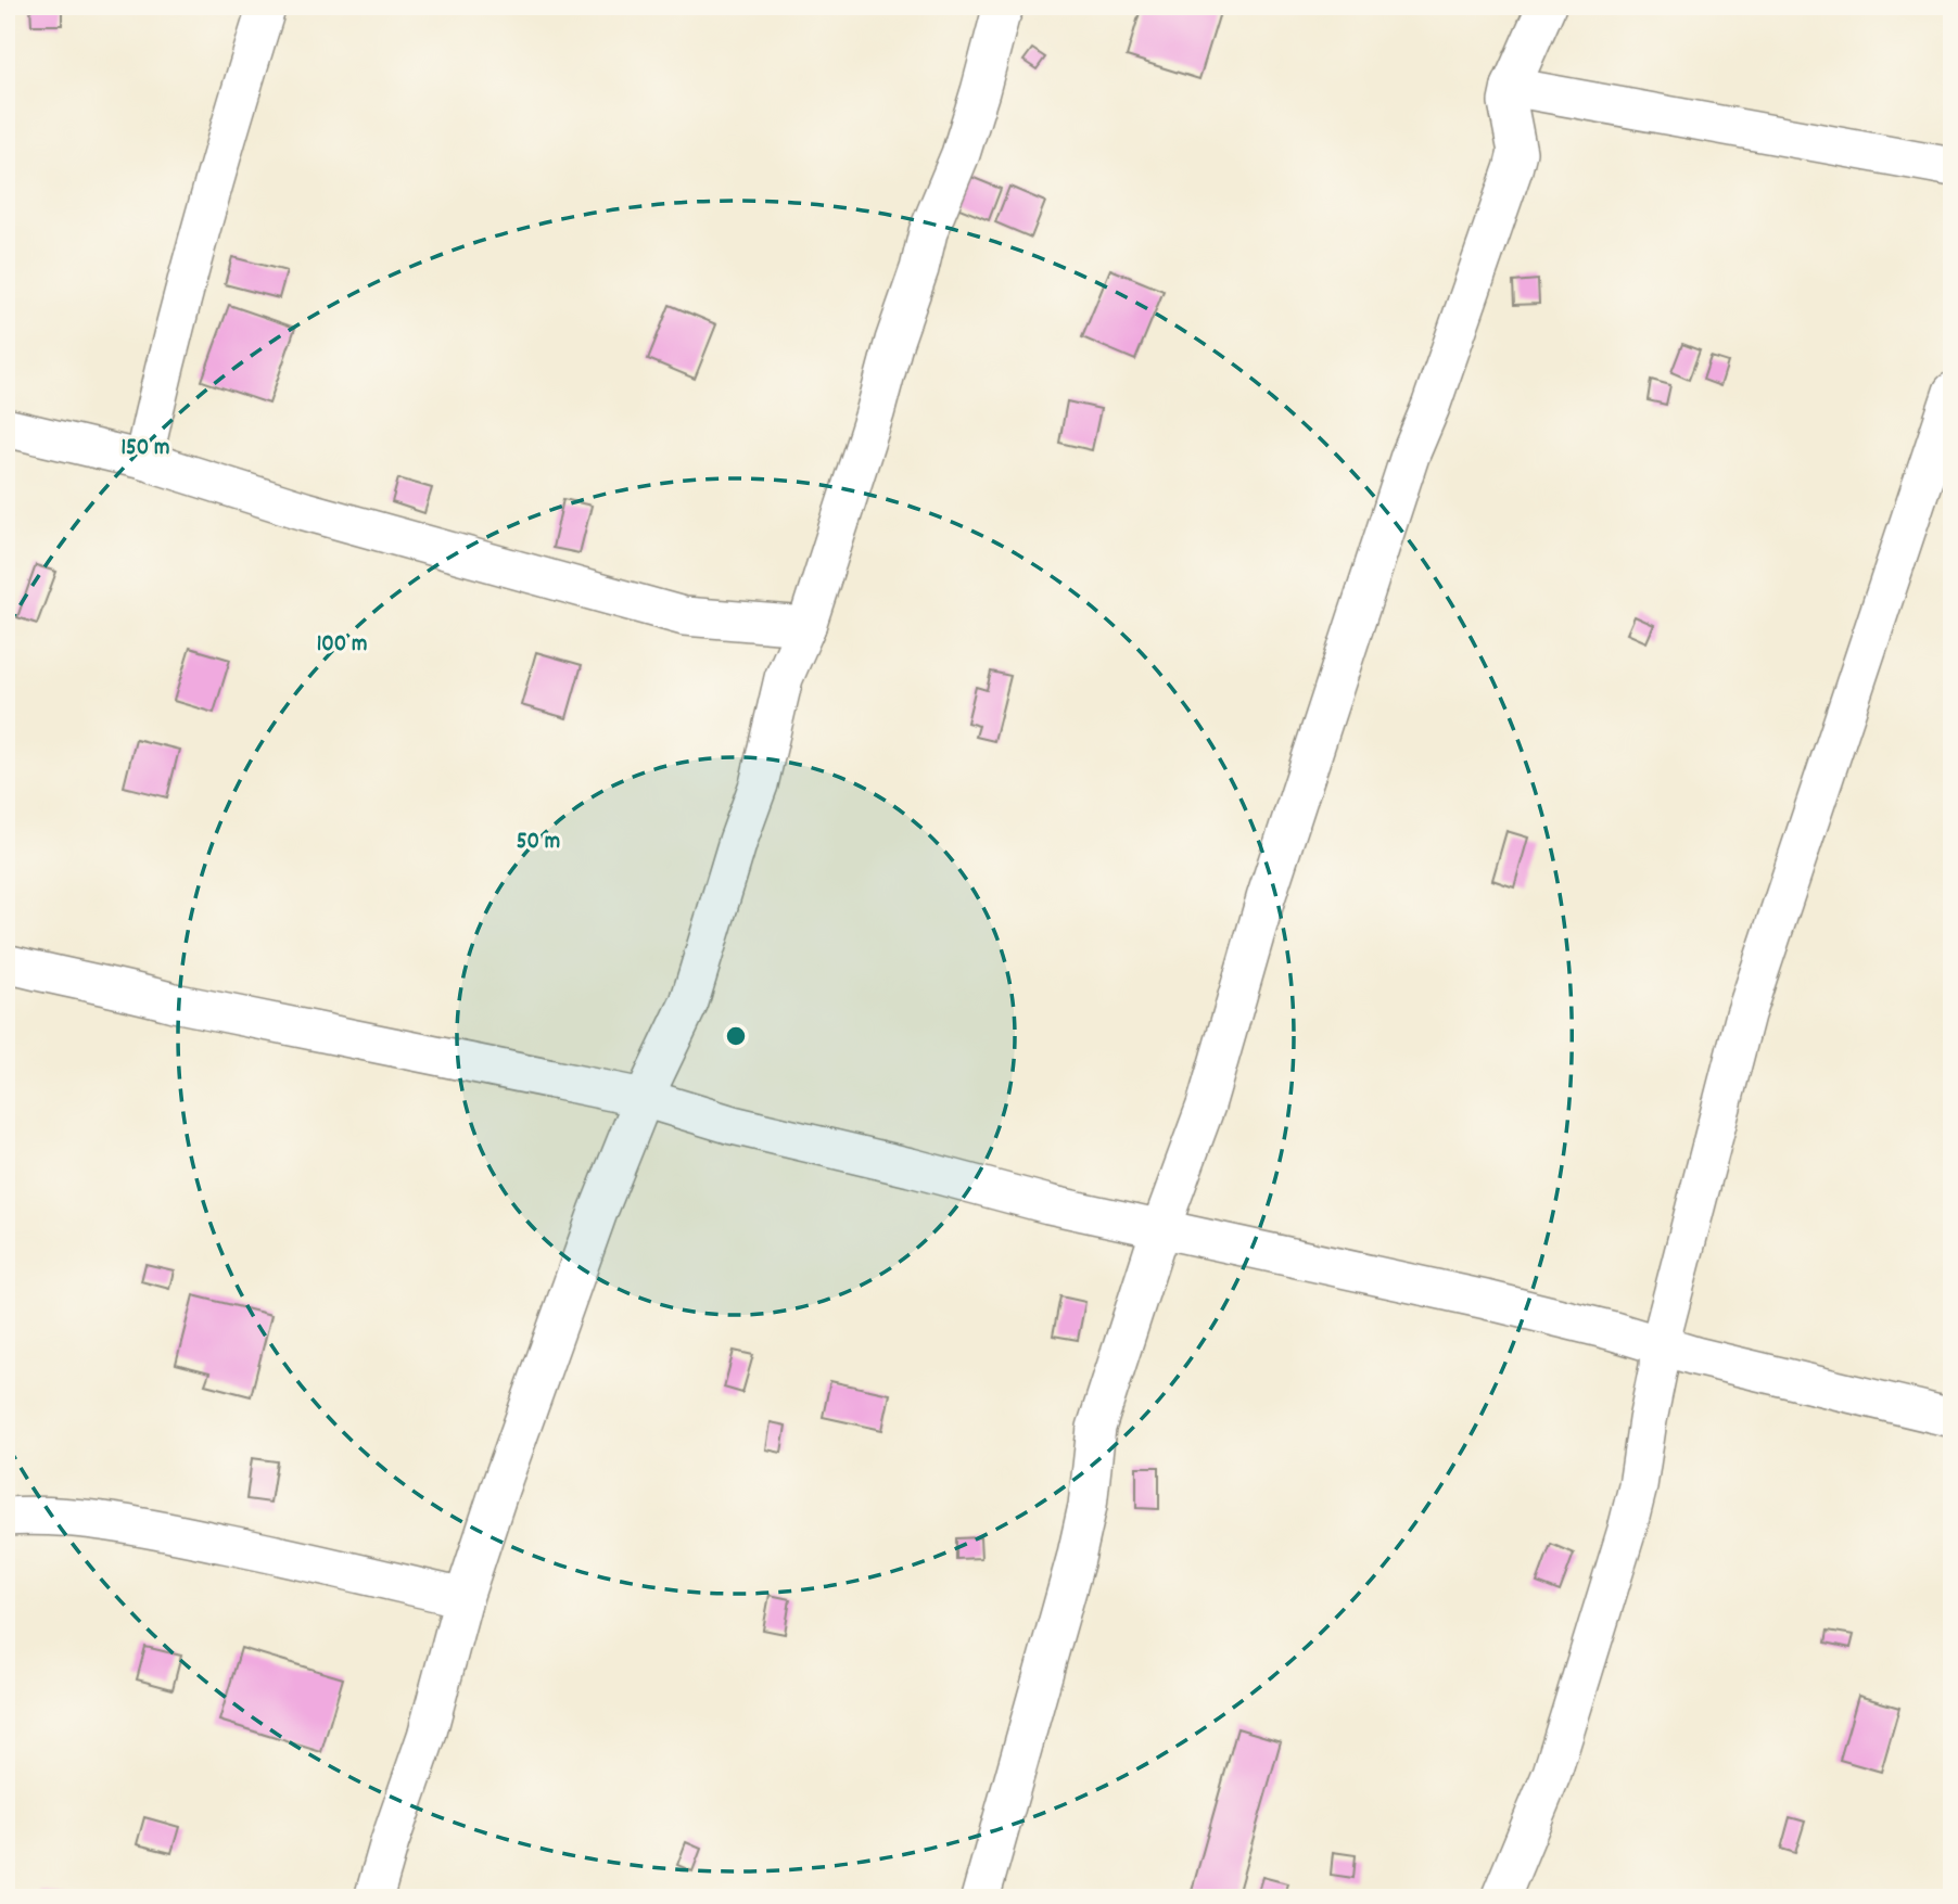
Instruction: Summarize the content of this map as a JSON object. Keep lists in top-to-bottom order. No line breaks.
{"rings":["150 m","100 m","50 m"]}
